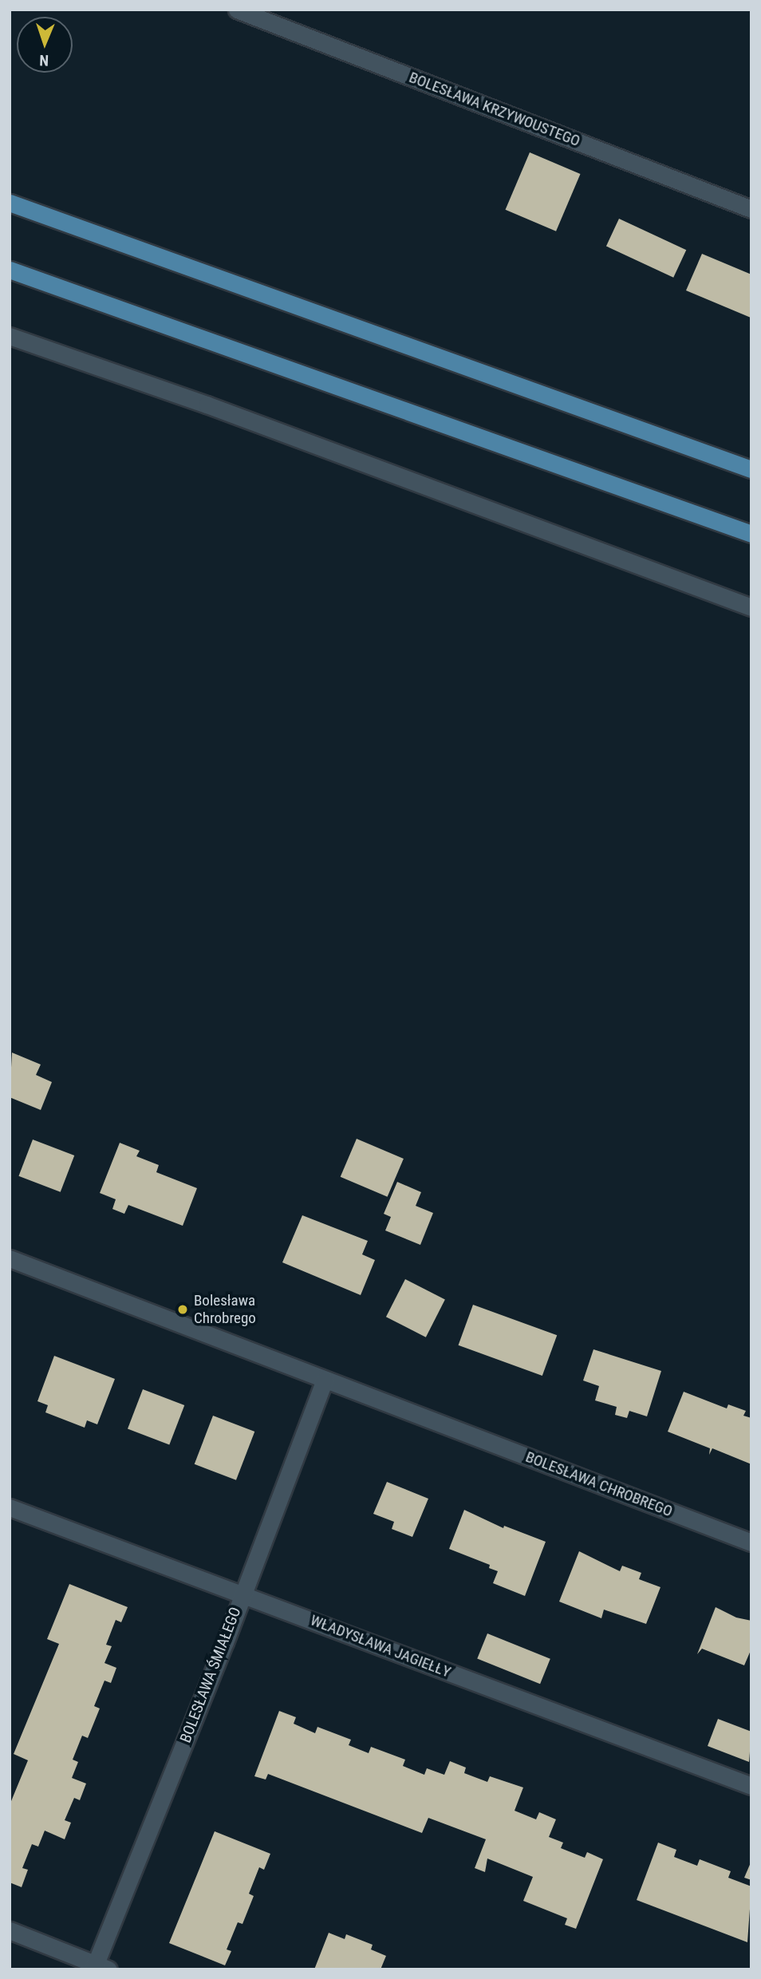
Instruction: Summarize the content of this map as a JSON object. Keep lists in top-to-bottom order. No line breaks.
{"streets":{"street":["BOLESŁAWA KRZYWOUSTEGO","BOLESŁAWA CHROBREGO","WŁADYSŁAWA JAGIEŁŁY","BOLESŁAWA ŚMIAŁEGO"]},"crossings":[["BOLESŁAWA CHROBREGO","BOLESŁAWA ŚMIAŁEGO"],["WŁADYSŁAWA JAGIEŁŁY","BOLESŁAWA ŚMIAŁEGO"]],"places":["Bolesława Chrobrego"],"north":"bottom"}
